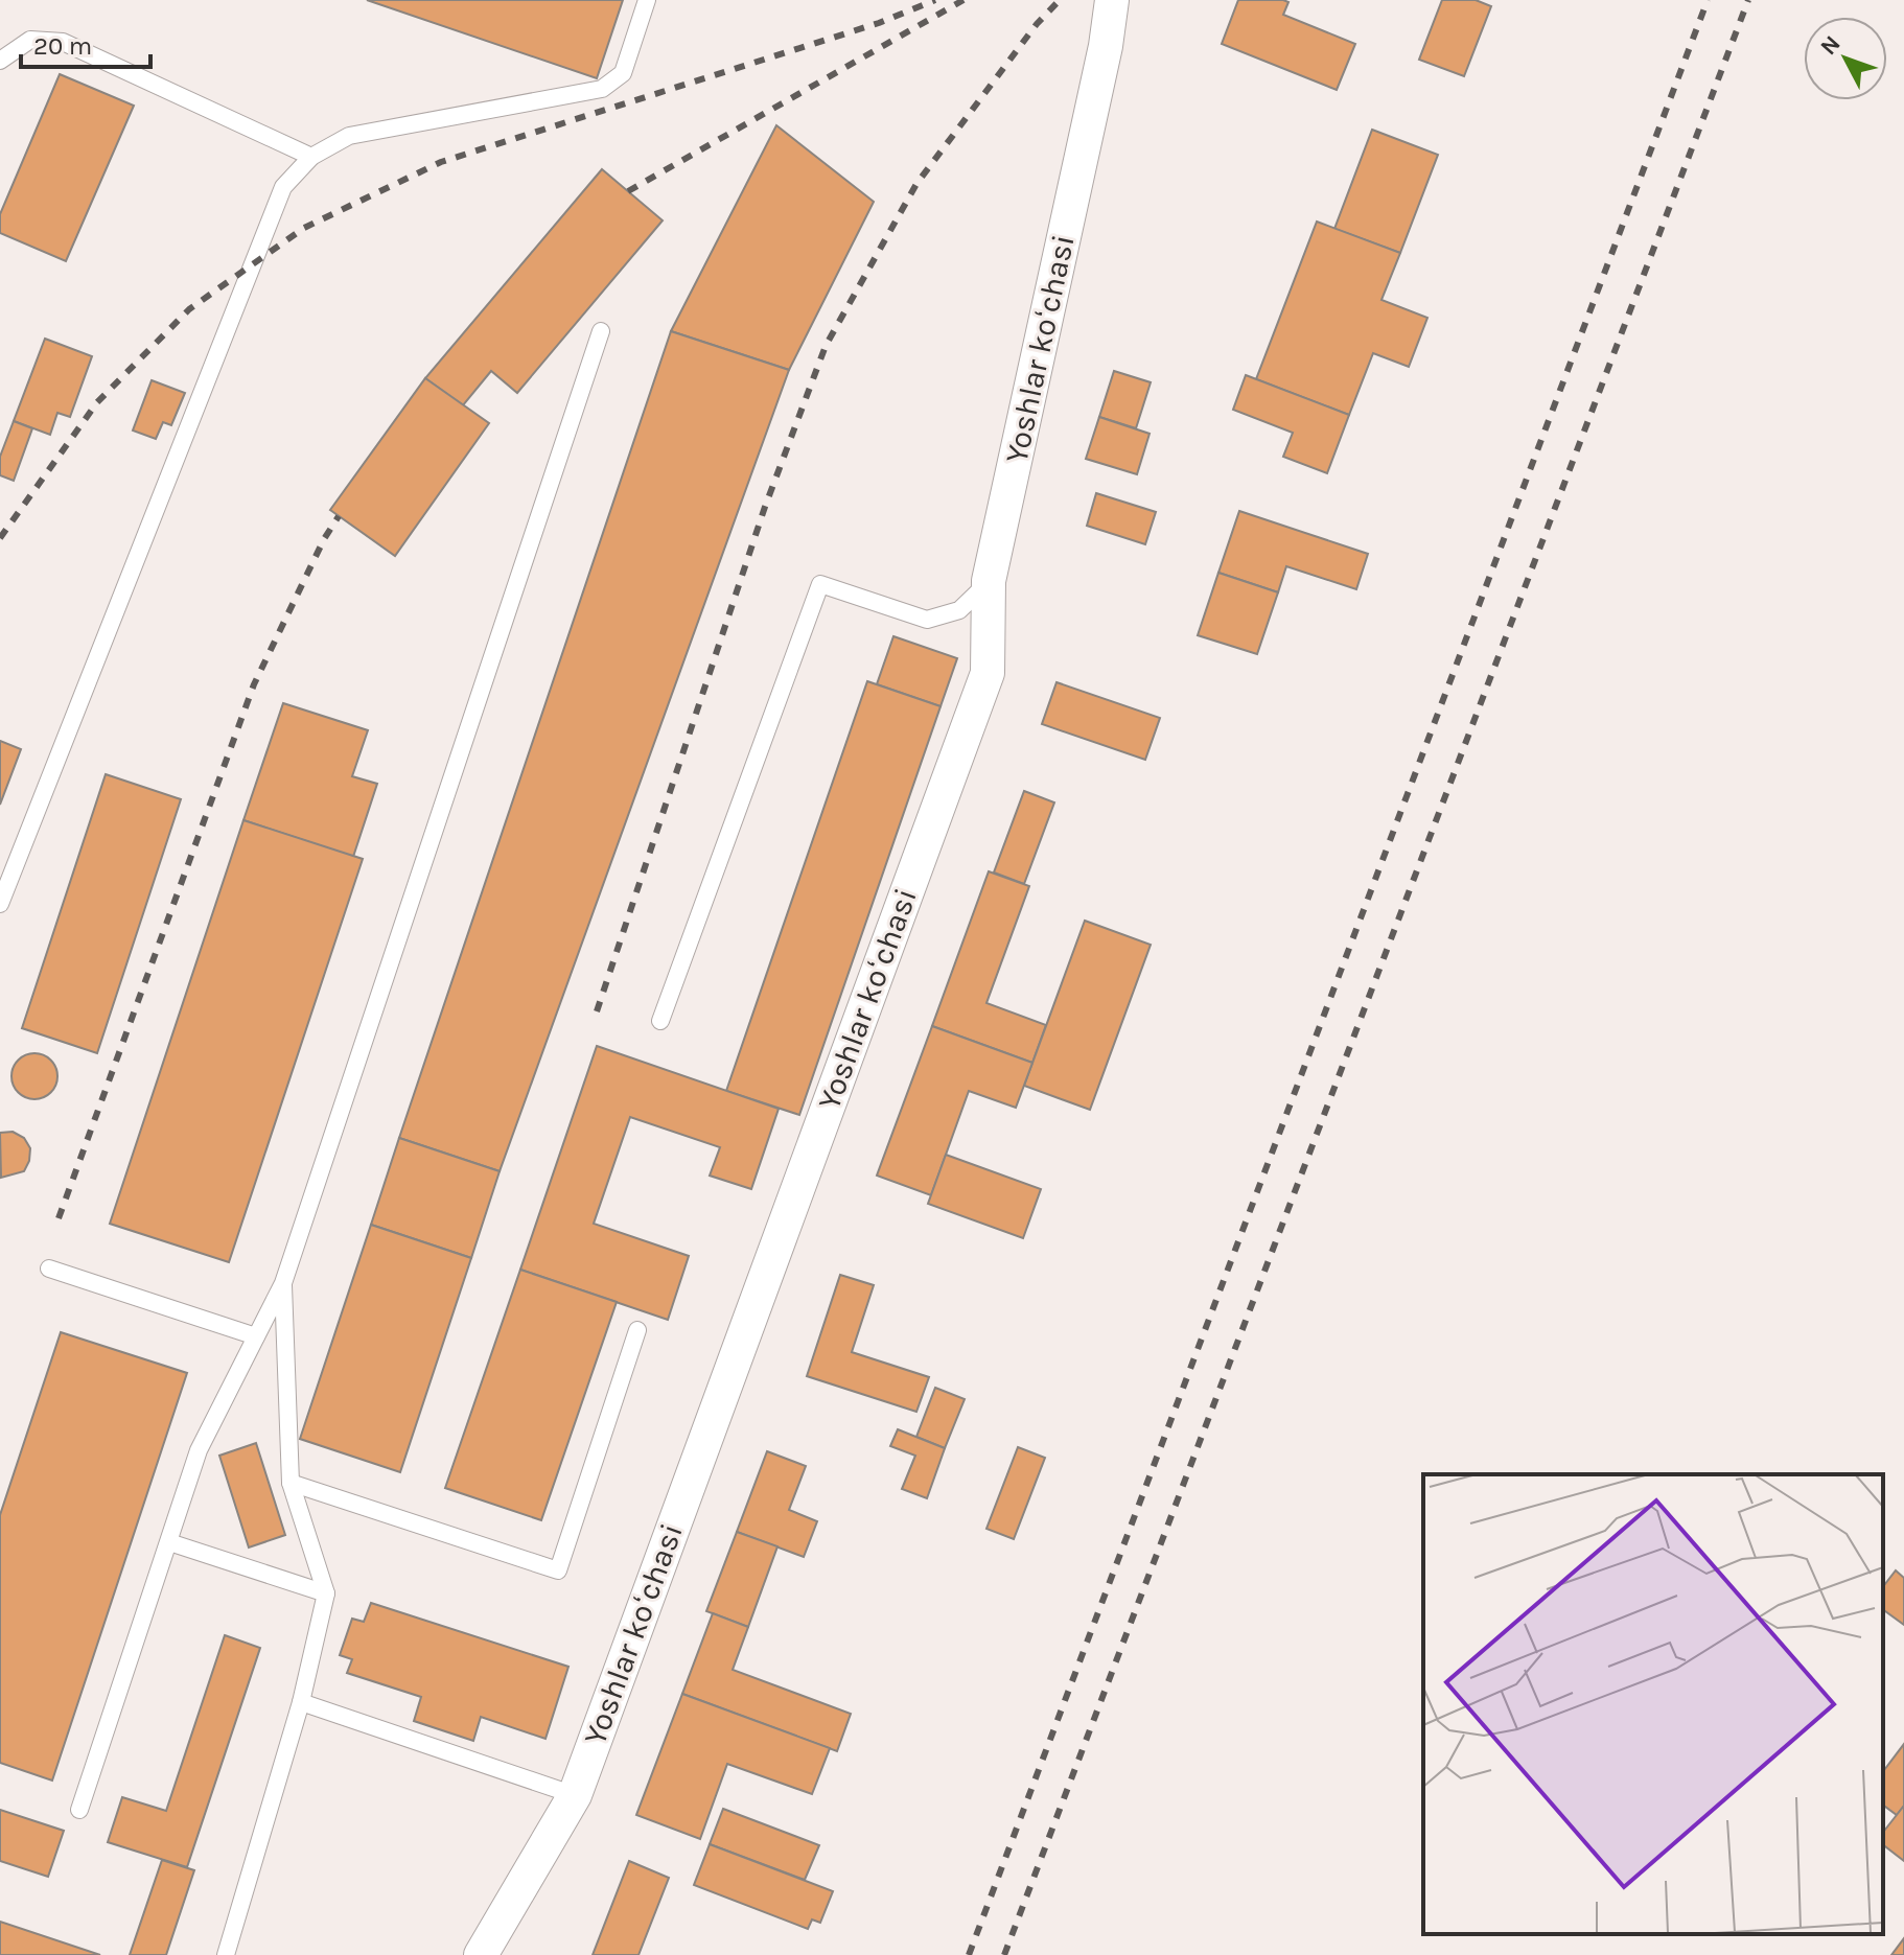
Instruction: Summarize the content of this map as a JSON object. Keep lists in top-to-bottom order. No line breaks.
{"streets":{"street":["Yoshlar koʻchasi"]},"scale_bar":"20 m","north":"top left"}
